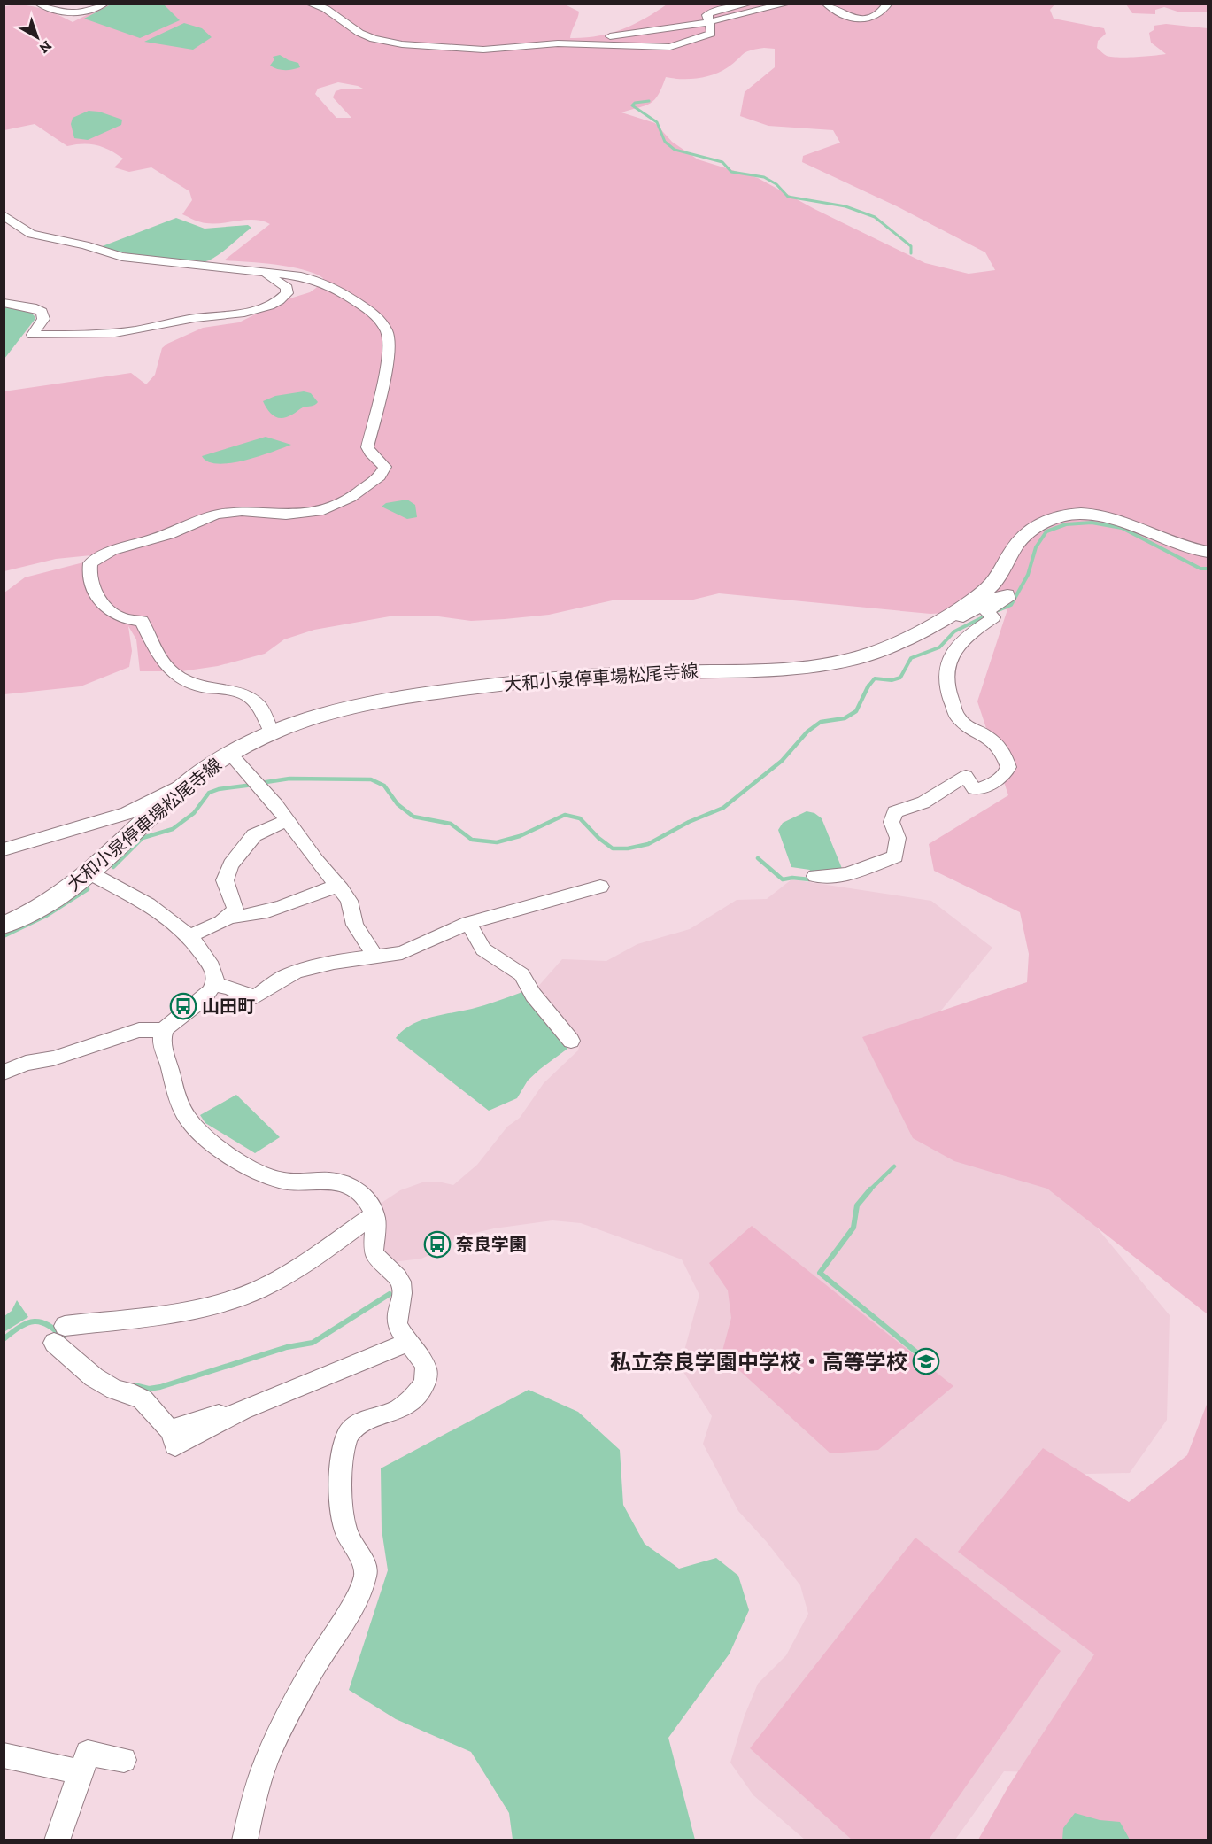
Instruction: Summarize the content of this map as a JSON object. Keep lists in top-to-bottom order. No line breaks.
{"streets":{"main road":["大和小泉停車場松尾寺線"]},"places":{"bus stop":["山田町","奈良学園"],"school or university":["私立奈良学園中学校・高等学校"]},"north":"bottom right"}
